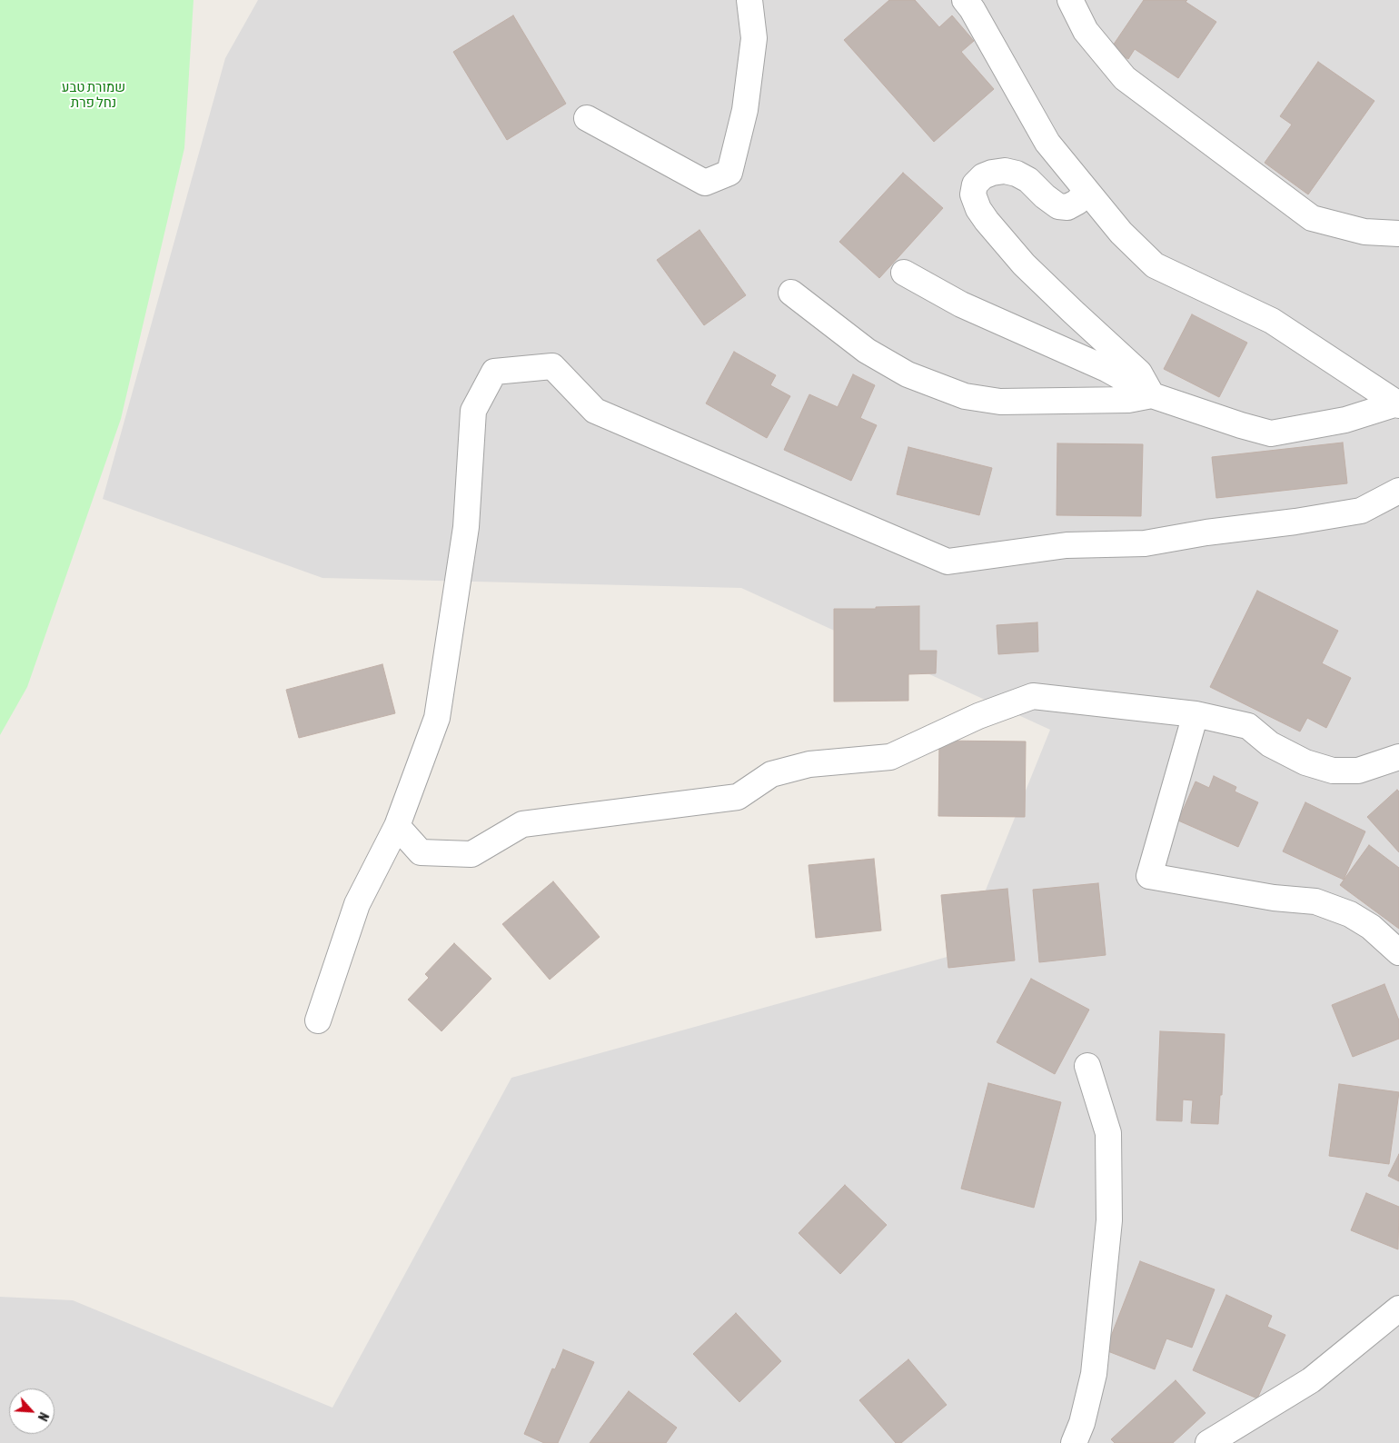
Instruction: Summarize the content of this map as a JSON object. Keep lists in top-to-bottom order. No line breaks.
{"parks":["שמורת טבע נחל פרת"],"north":"bottom right"}
